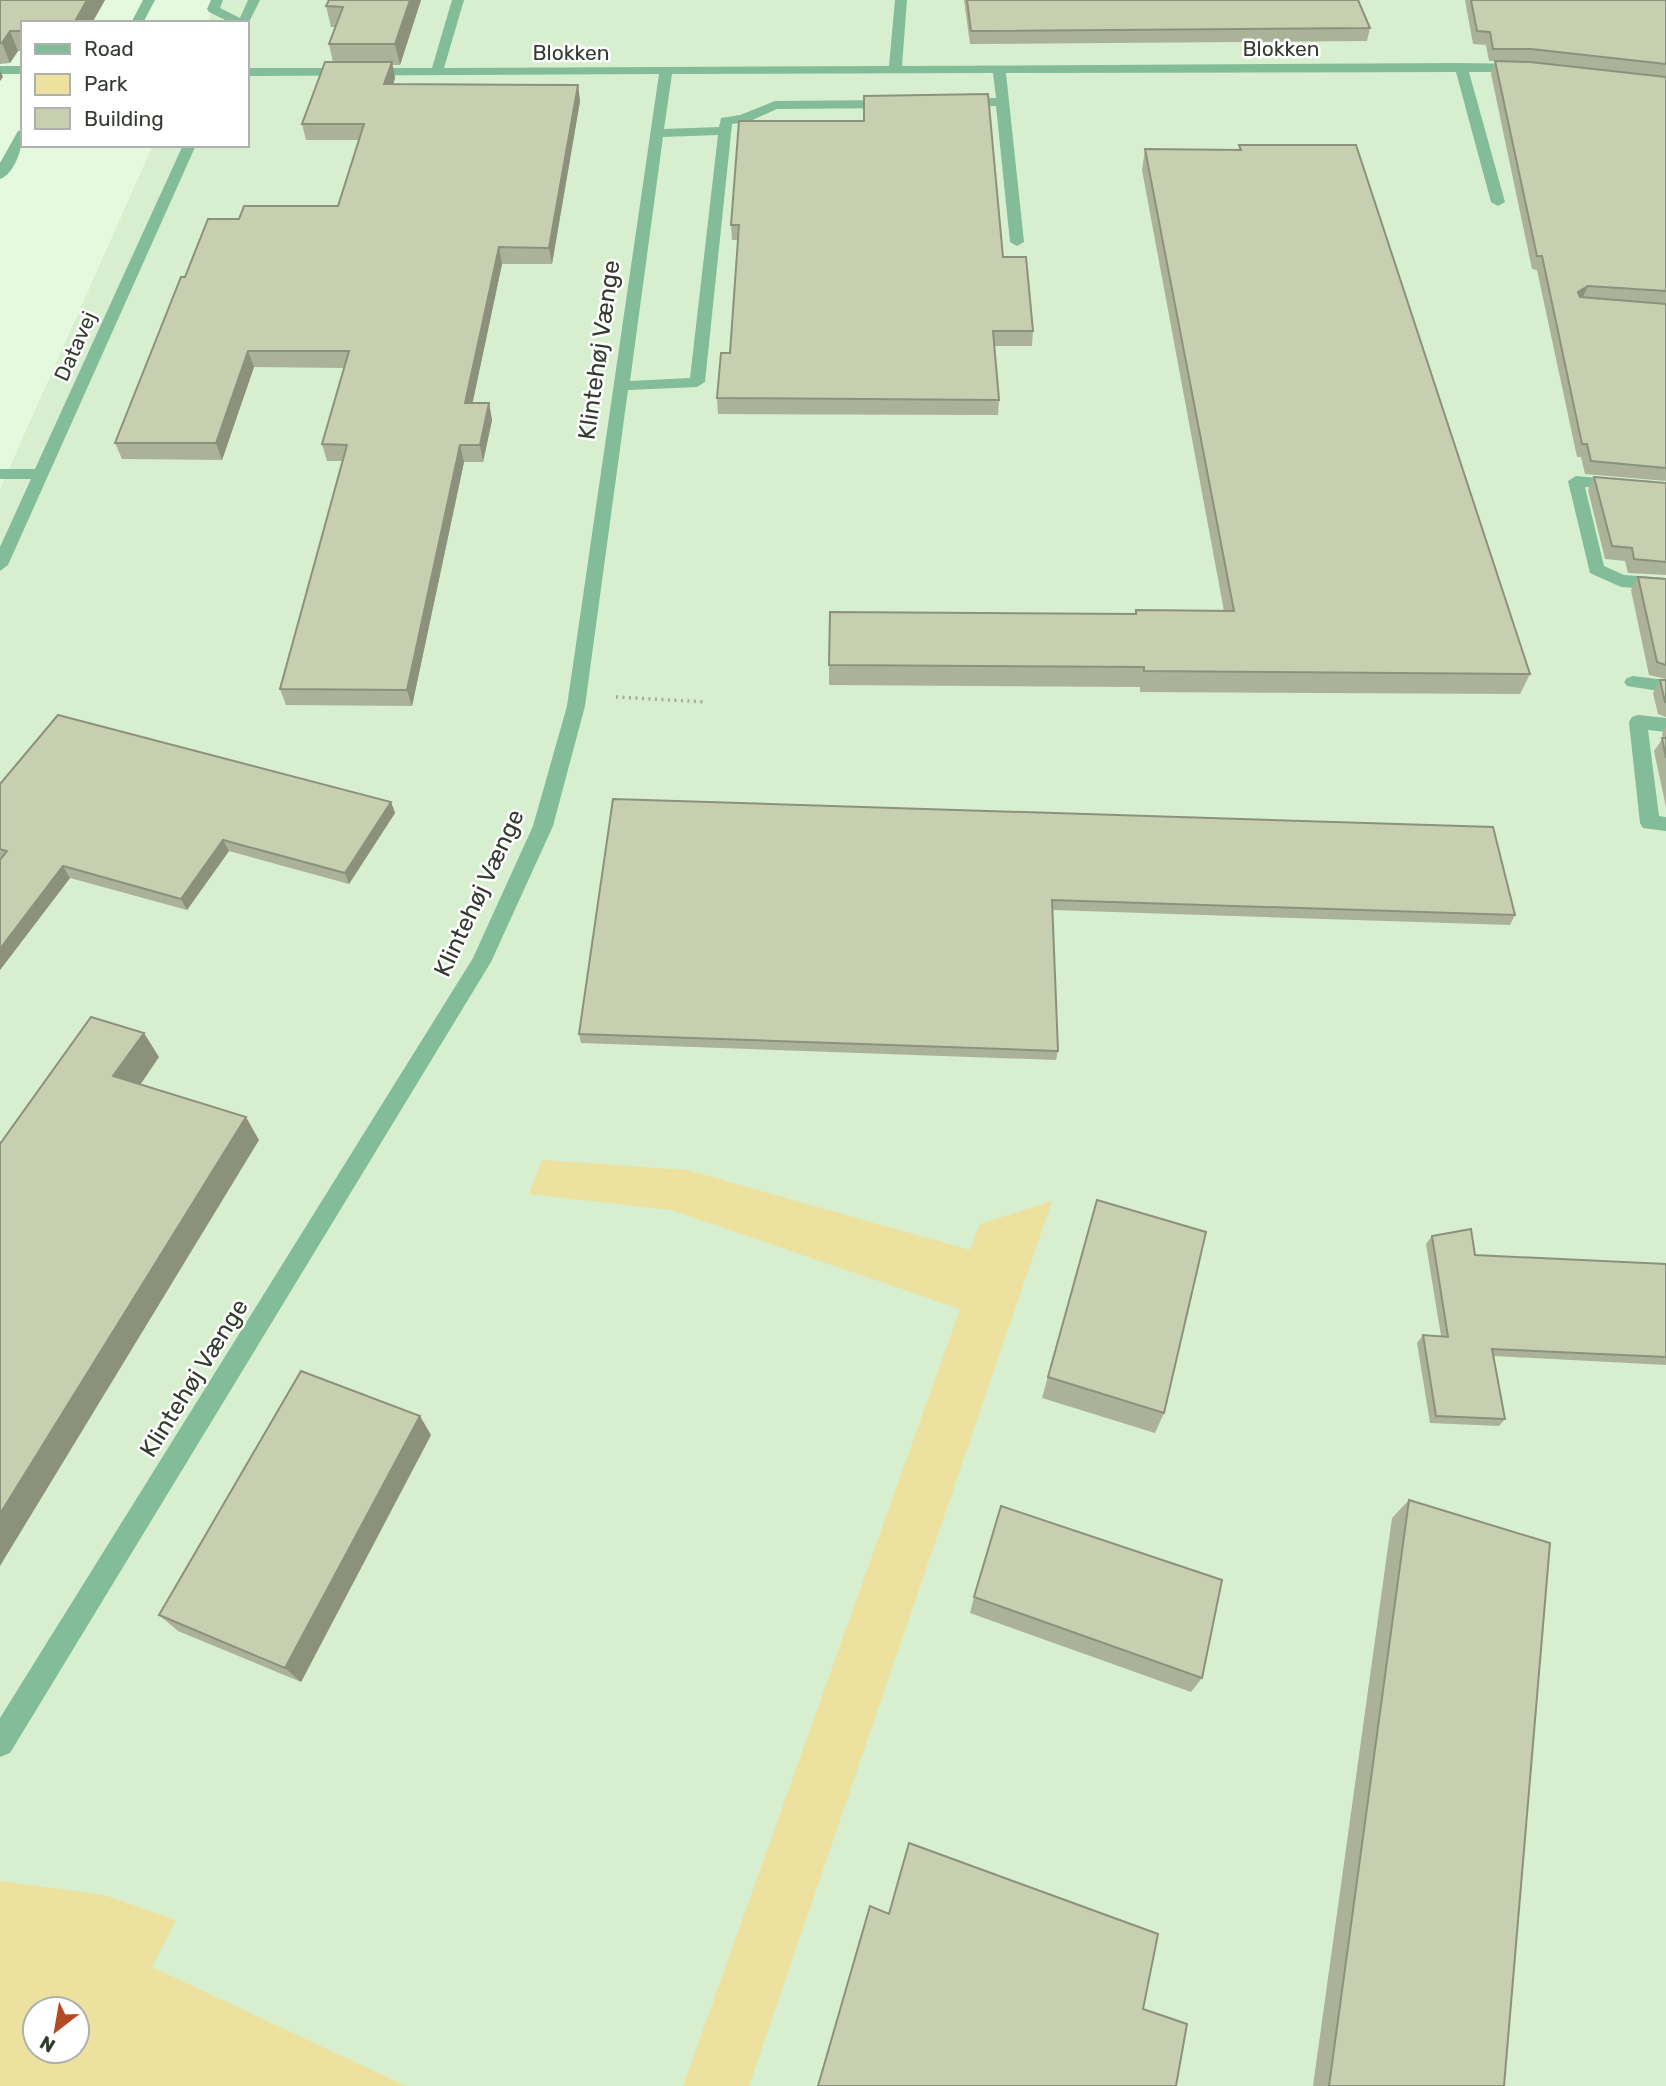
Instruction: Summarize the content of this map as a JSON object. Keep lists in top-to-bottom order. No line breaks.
{"streets":{"street":["Blokken","Datavej","Klintehøj Vænge"]},"crossings":[["Blokken","Klintehøj Vænge"]],"legend":["Road","Park","Building"],"north":"bottom left"}
